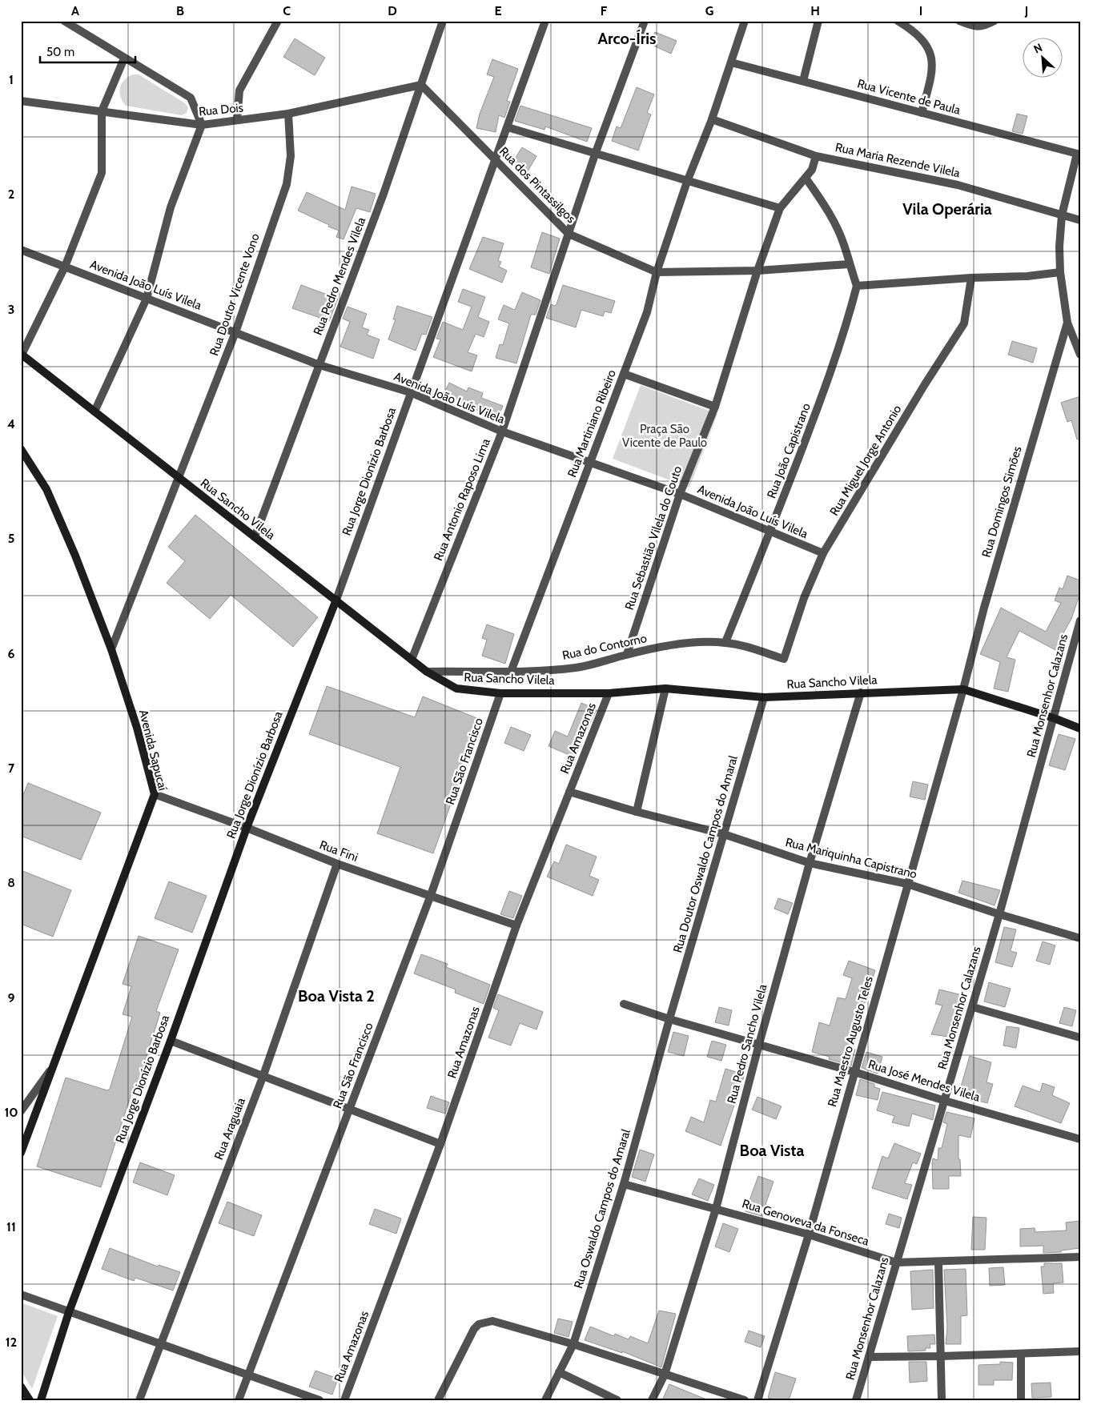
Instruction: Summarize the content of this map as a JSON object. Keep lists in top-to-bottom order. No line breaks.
{"streets":{"main road":["Rua Jorge Dionízio Barbosa","Rua Sancho Vilela","Avenida Sapucaí"],"street":["Rua Vicente de Paula","Rua Dois","Rua Maria Rezende Vilela","Rua dos Pintassilgos","Rua Pedro Mendes Vilela","Avenida João Luís Vilela","Rua Doutor Vicente Vono","Rua Martiniano Ribeiro","Rua João Capistrano","Rua Miguel Jorge Antonio","Rua Antonio Raposo Lima","Rua Domingos Simões","Rua Sebastião Vilela do Couto","Rua do Contorno","Rua Monsenhor Calazans","Rua Amazonas","Rua São Francisco","Rua Fini","Rua Doutor Oswaldo Campos do Amaral","Rua Mariquinha Capistrano","Rua Maestro Augusto Teles","Rua Pedro Sancho Vilela","Rua José Mendes Vilela","Rua Araguaia","Rua Oswaldo Campos do Amaral","Rua Genoveva da Fonseca"]},"crossings":[["Rua Vicente de Paula","Rua Martiniano Ribeiro"],["Rua Dois","Rua dos Pintassilgos"],["Rua Dois","Rua Pedro Mendes Vilela"],["Rua Dois","Rua Doutor Vicente Vono"],["Rua Maria Rezende Vilela","Rua Martiniano Ribeiro"],["Rua dos Pintassilgos","Rua Pedro Mendes Vilela"],["Rua dos Pintassilgos","Rua Martiniano Ribeiro"],["Rua dos Pintassilgos","Rua Jorge Dionízio Barbosa"],["Rua dos Pintassilgos","Rua Antonio Raposo Lima"],["Rua dos Pintassilgos","Rua Sebastião Vilela do Couto"],["Rua Pedro Mendes Vilela","Avenida João Luís Vilela"],["Rua Pedro Mendes Vilela","Rua Sancho Vilela"],["Avenida João Luís Vilela","Rua Doutor Vicente Vono"],["Avenida João Luís Vilela","Rua Martiniano Ribeiro"],["Avenida João Luís Vilela","Rua João Capistrano"],["Avenida João Luís Vilela","Rua Miguel Jorge Antonio"],["Avenida João Luís Vilela","Rua Jorge Dionízio Barbosa"],["Avenida João Luís Vilela","Rua Antonio Raposo Lima"],["Avenida João Luís Vilela","Rua Sebastião Vilela do Couto"],["Rua Doutor Vicente Vono","Rua Sancho Vilela"],["Rua Doutor Vicente Vono","Avenida Sapucaí"],["Rua Martiniano Ribeiro","Rua do Contorno"],["Rua João Capistrano","Rua do Contorno"],["Rua Miguel Jorge Antonio","Rua do Contorno"],["Rua Jorge Dionízio Barbosa","Rua Sancho Vilela"],["Rua Jorge Dionízio Barbosa","Rua Fini"],["Rua Antonio Raposo Lima","Rua Sancho Vilela"],["Rua Domingos Simões","Rua Sancho Vilela"],["Rua Domingos Simões","Rua Maestro Augusto Teles"],["Rua Sancho Vilela","Rua do Contorno"],["Rua Sancho Vilela","Rua Monsenhor Calazans"],["Rua Sancho Vilela","Rua Amazonas"],["Rua Sancho Vilela","Rua São Francisco"],["Rua Sancho Vilela","Rua Doutor Oswaldo Campos do Amaral"],["Rua Sancho Vilela","Rua Maestro Augusto Teles"],["Rua Sancho Vilela","Rua Pedro Sancho Vilela"],["Rua Sebastião Vilela do Couto","Rua do Contorno"],["Rua Monsenhor Calazans","Rua Mariquinha Capistrano"],["Rua Monsenhor Calazans","Rua José Mendes Vilela"],["Rua Monsenhor Calazans","Rua Genoveva da Fonseca"],["Rua Amazonas","Rua Fini"],["Rua Amazonas","Rua Mariquinha Capistrano"],["Avenida Sapucaí","Rua Fini"],["Rua São Francisco","Rua Fini"],["Rua Fini","Rua Araguaia"],["Rua Doutor Oswaldo Campos do Amaral","Rua Mariquinha Capistrano"],["Rua Doutor Oswaldo Campos do Amaral","Rua José Mendes Vilela"],["Rua Doutor Oswaldo Campos do Amaral","Rua Oswaldo Campos do Amaral"],["Rua Mariquinha Capistrano","Rua Maestro Augusto Teles"],["Rua Mariquinha Capistrano","Rua Pedro Sancho Vilela"],["Rua Maestro Augusto Teles","Rua José Mendes Vilela"],["Rua Maestro Augusto Teles","Rua Genoveva da Fonseca"],["Rua Pedro Sancho Vilela","Rua José Mendes Vilela"],["Rua Pedro Sancho Vilela","Rua Genoveva da Fonseca"],["Rua José Mendes Vilela","Rua Oswaldo Campos do Amaral"],["Rua Oswaldo Campos do Amaral","Rua Genoveva da Fonseca"]],"districts":["Arco-Íris","Vila Operária","Boa Vista 2","Boa Vista"],"parks":["Praça São Vicente de Paulo"],"scale_bar":"50 m","north":"top left","grid":{"columns":["A","B","C","D","E","F","G","H","I","J"],"rows":["1","2","3","4","5","6","7","8","9","10","11","12"]}}
